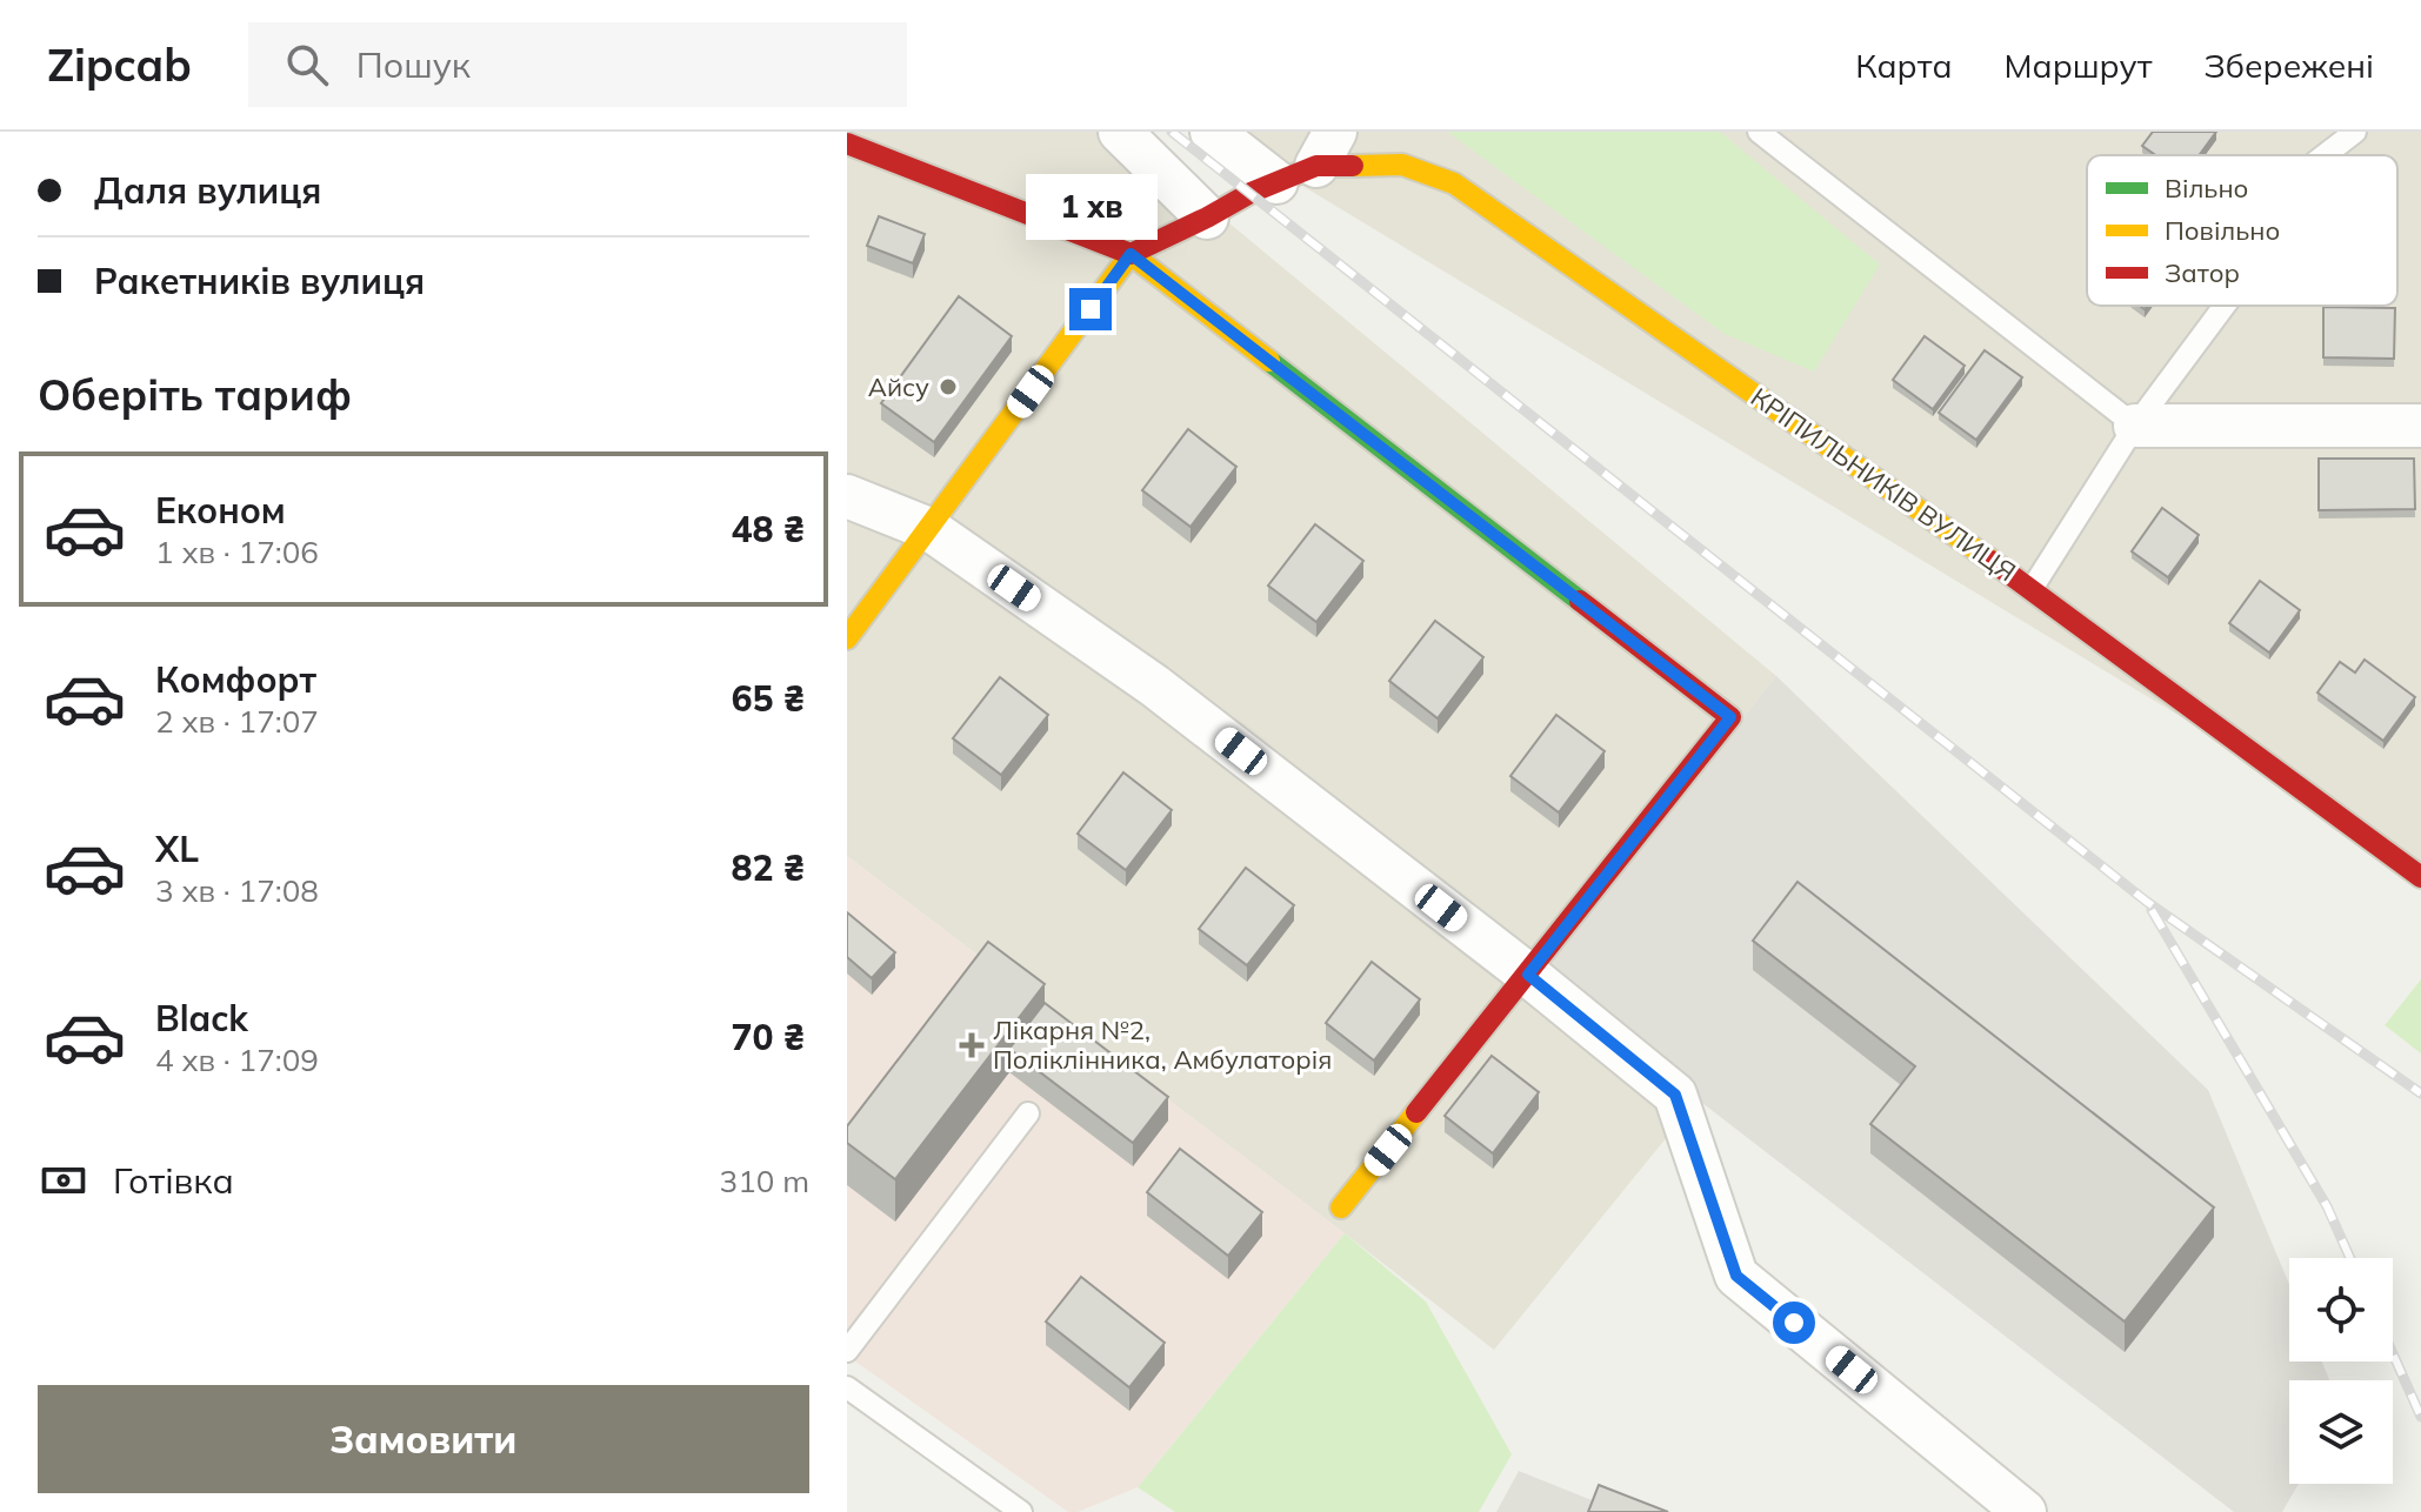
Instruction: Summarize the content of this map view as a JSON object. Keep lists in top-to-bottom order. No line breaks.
{"streets":{"street":["КРІПИЛЬНИКІВ ВУЛИЦЯ"]},"places":{"other":["Айсу"],"health":["Лікарня №2, Поліклінника, Амбулаторія"]},"legend":["Вільно","Повільно","Затор"],"page":{"header":"Zipcab","search":"Пошук","nav":["Карта","Маршрут","Збережені"],"banner":["Даля вулиця","Ракетників вулиця"],"bubble":"1 хв","heading":"Оберіть тариф","list":[{"name":"Економ","note":"1 хв · 17:06","value":"48 ₴"},{"name":"Комфорт","note":"2 хв · 17:07","value":"65 ₴"},{"name":"XL","note":"3 хв · 17:08","value":"82 ₴"},{"name":"Black","note":"4 хв · 17:09","value":"70 ₴"}],"pay":["Готівка","310 m"],"buttons":"Замовити"}}
